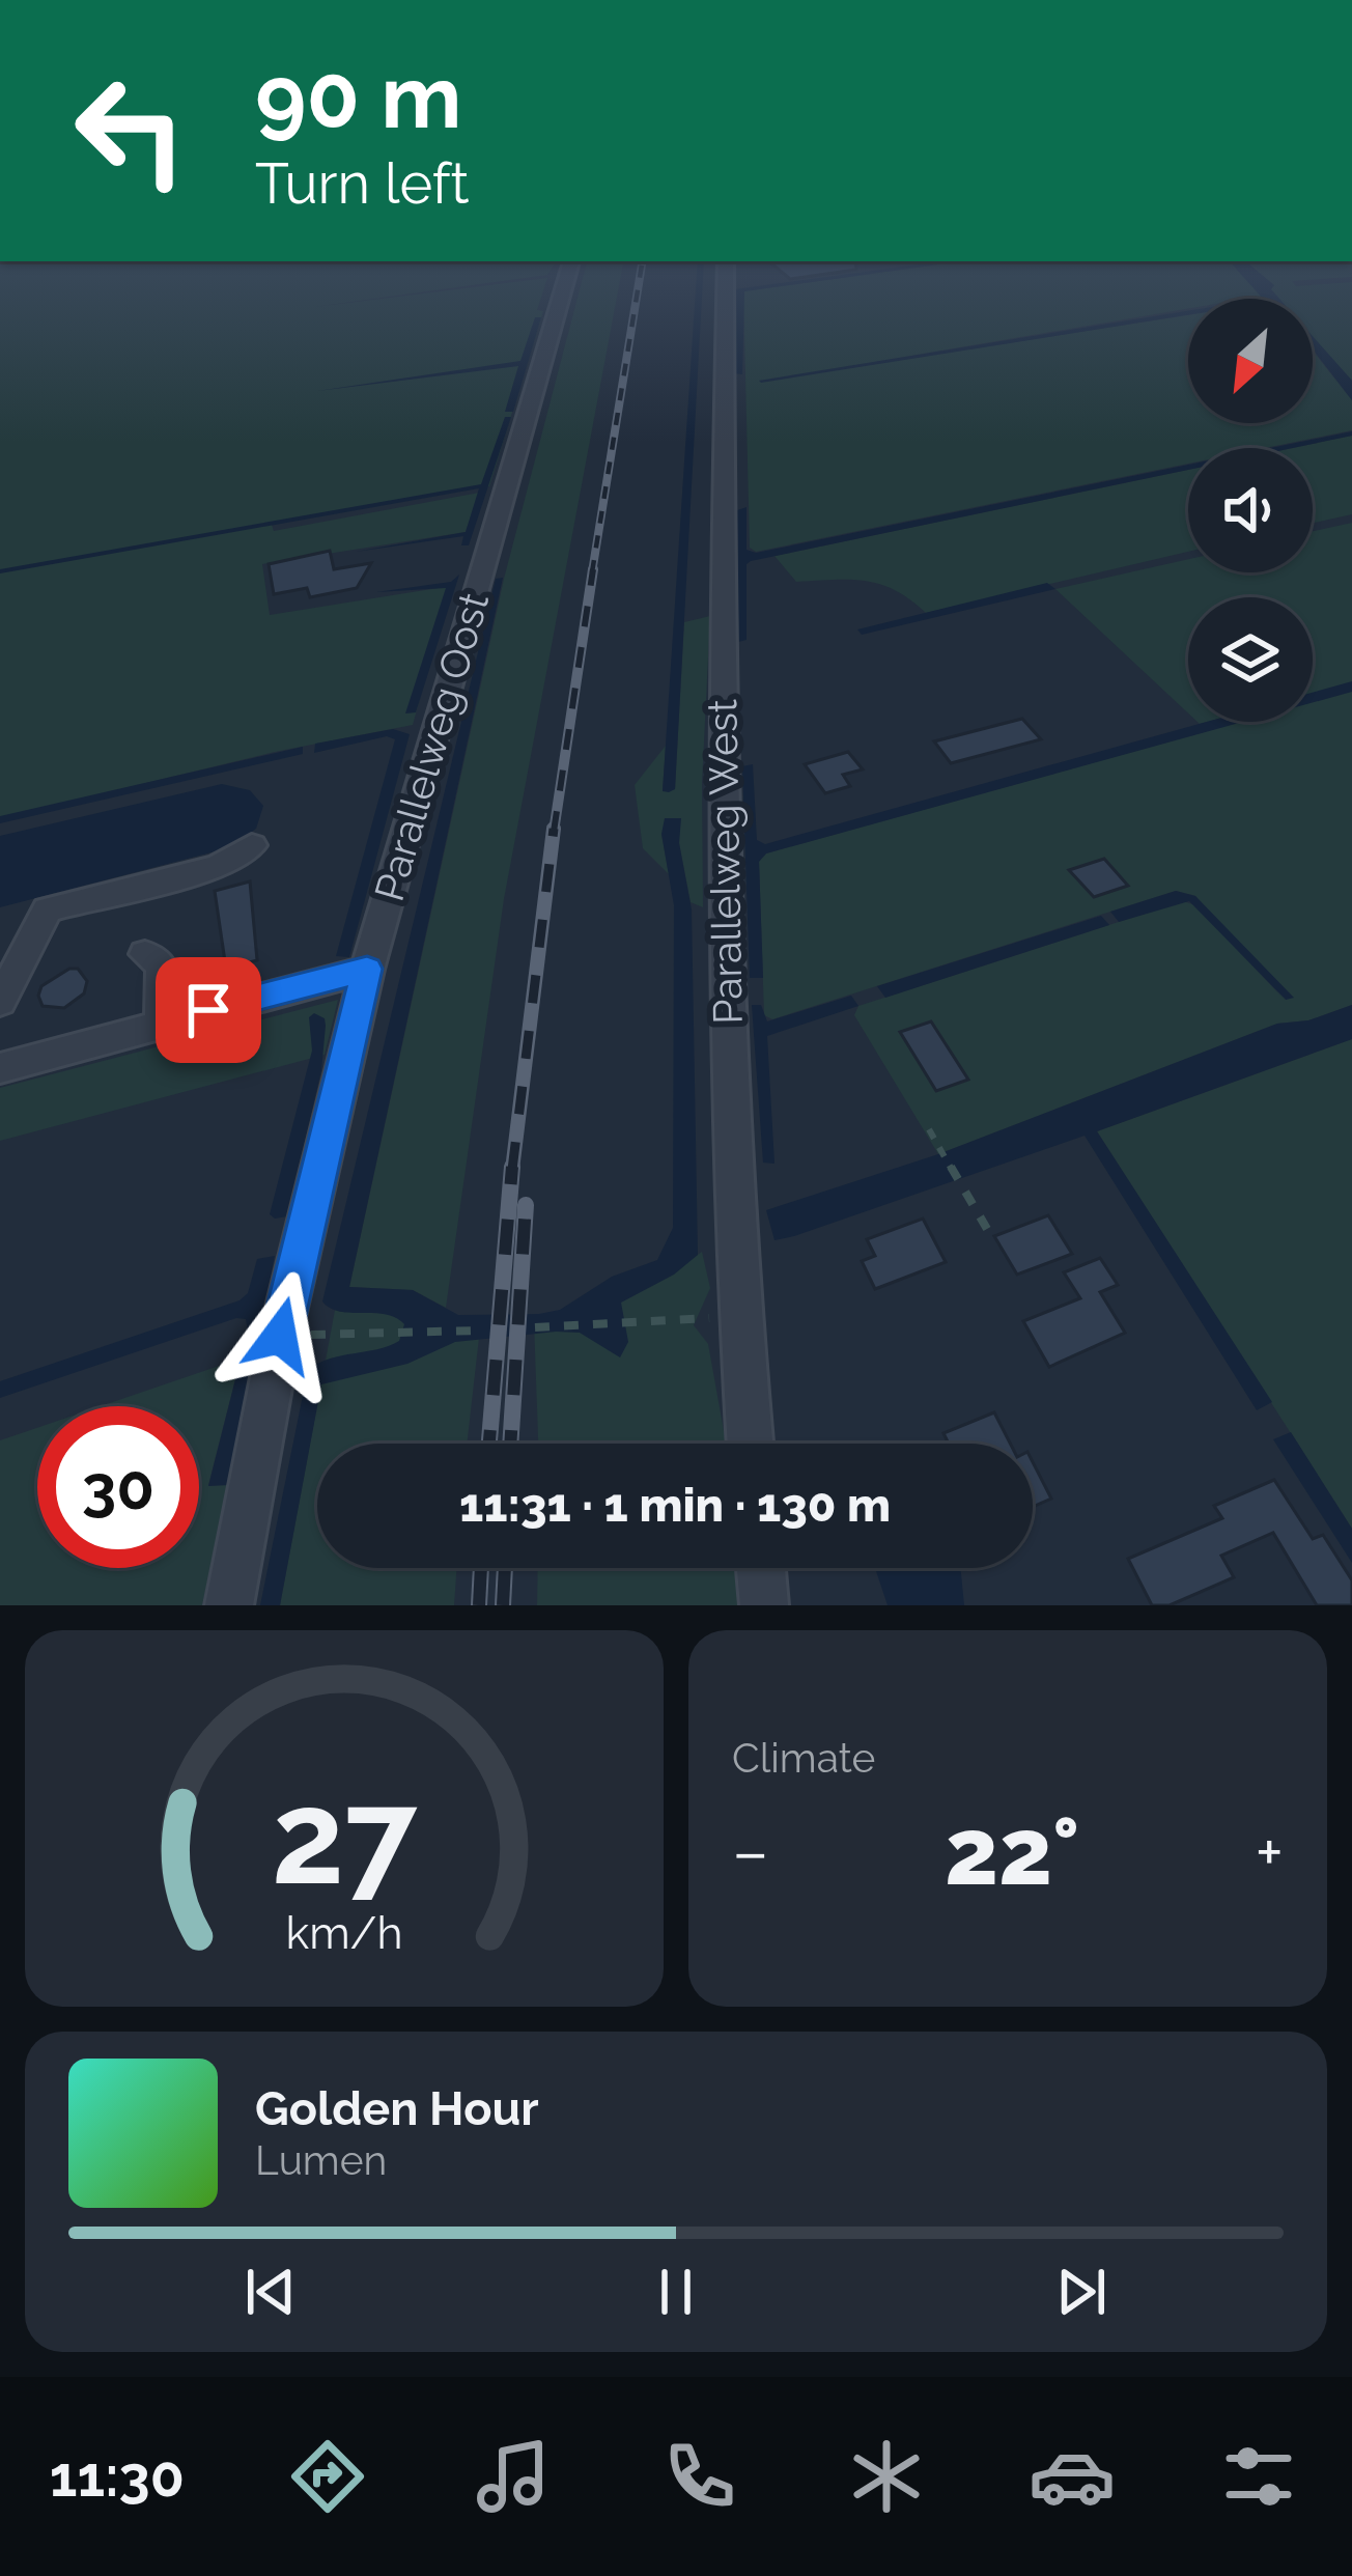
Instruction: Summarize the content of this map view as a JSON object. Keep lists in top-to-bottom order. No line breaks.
{"streets":{"street":["Parallelweg Oost","Parallelweg West"]},"north":"bottom left","page":{"turn":["90 m","Turn left"],"limit":"30","trip":"11:31 · 1 min · 130 m","tile":"Climate","heat":["−","22°","+"],"song":["Golden Hour","Lumen"],"tabs":"11:30","gauge":["27","km/h"]}}
